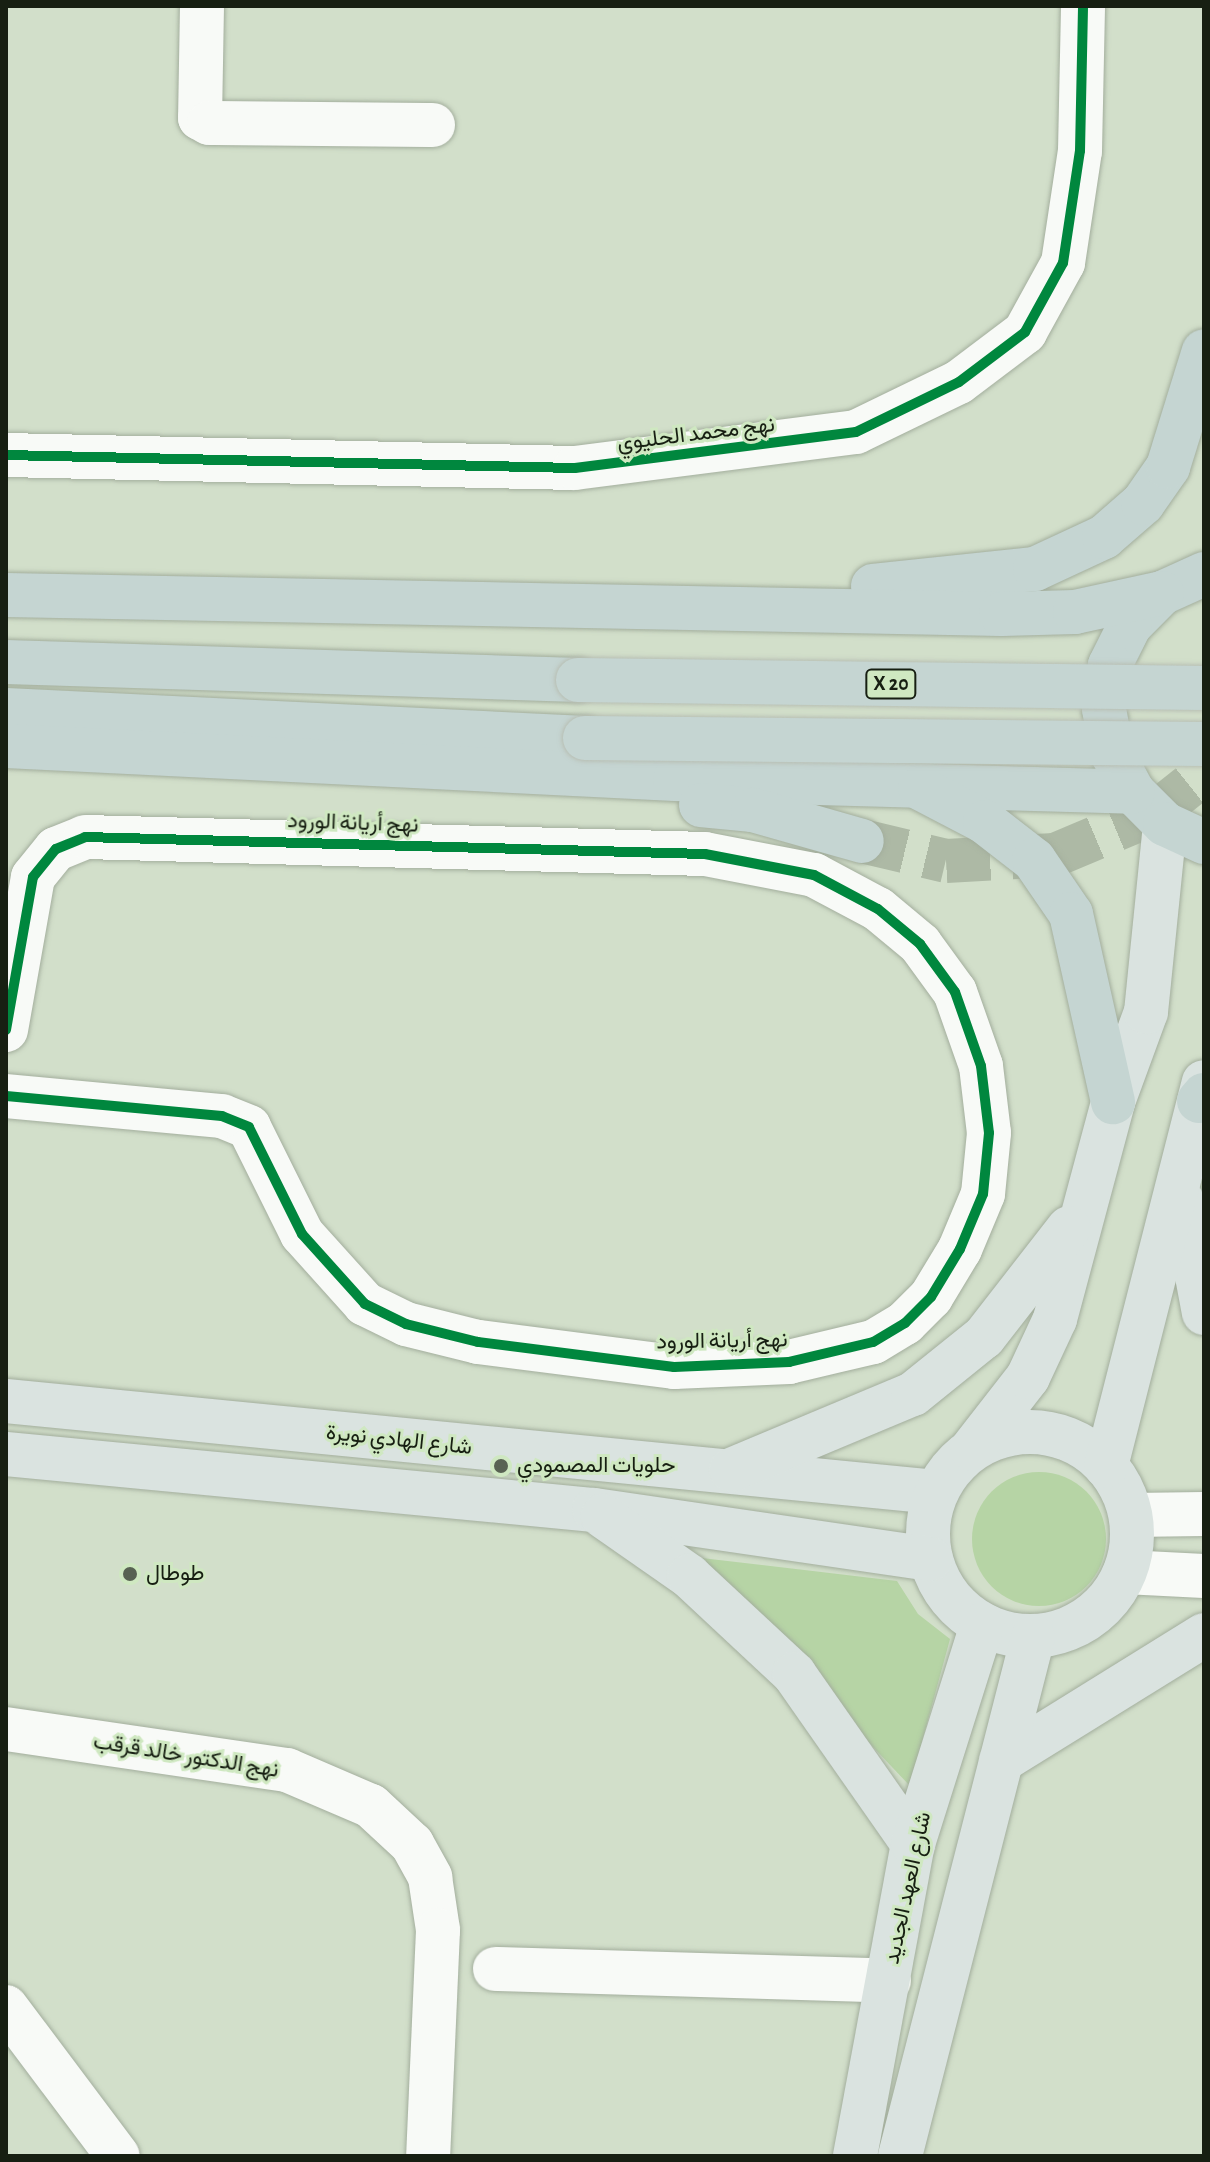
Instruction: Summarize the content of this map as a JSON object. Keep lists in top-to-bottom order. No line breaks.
{"streets":{"highway":["X 20"],"main road":["شارع الهادي نويرة","شارع العهد الجديد"],"street":["نهج محمد الحليوي","نهج أريانة الورود","نهج الدكتور خالد قرقب"]},"crossings":[["شارع الهادي نويرة","شارع العهد الجديد"]],"places":["حلويات المصمودي","طوطال"]}
